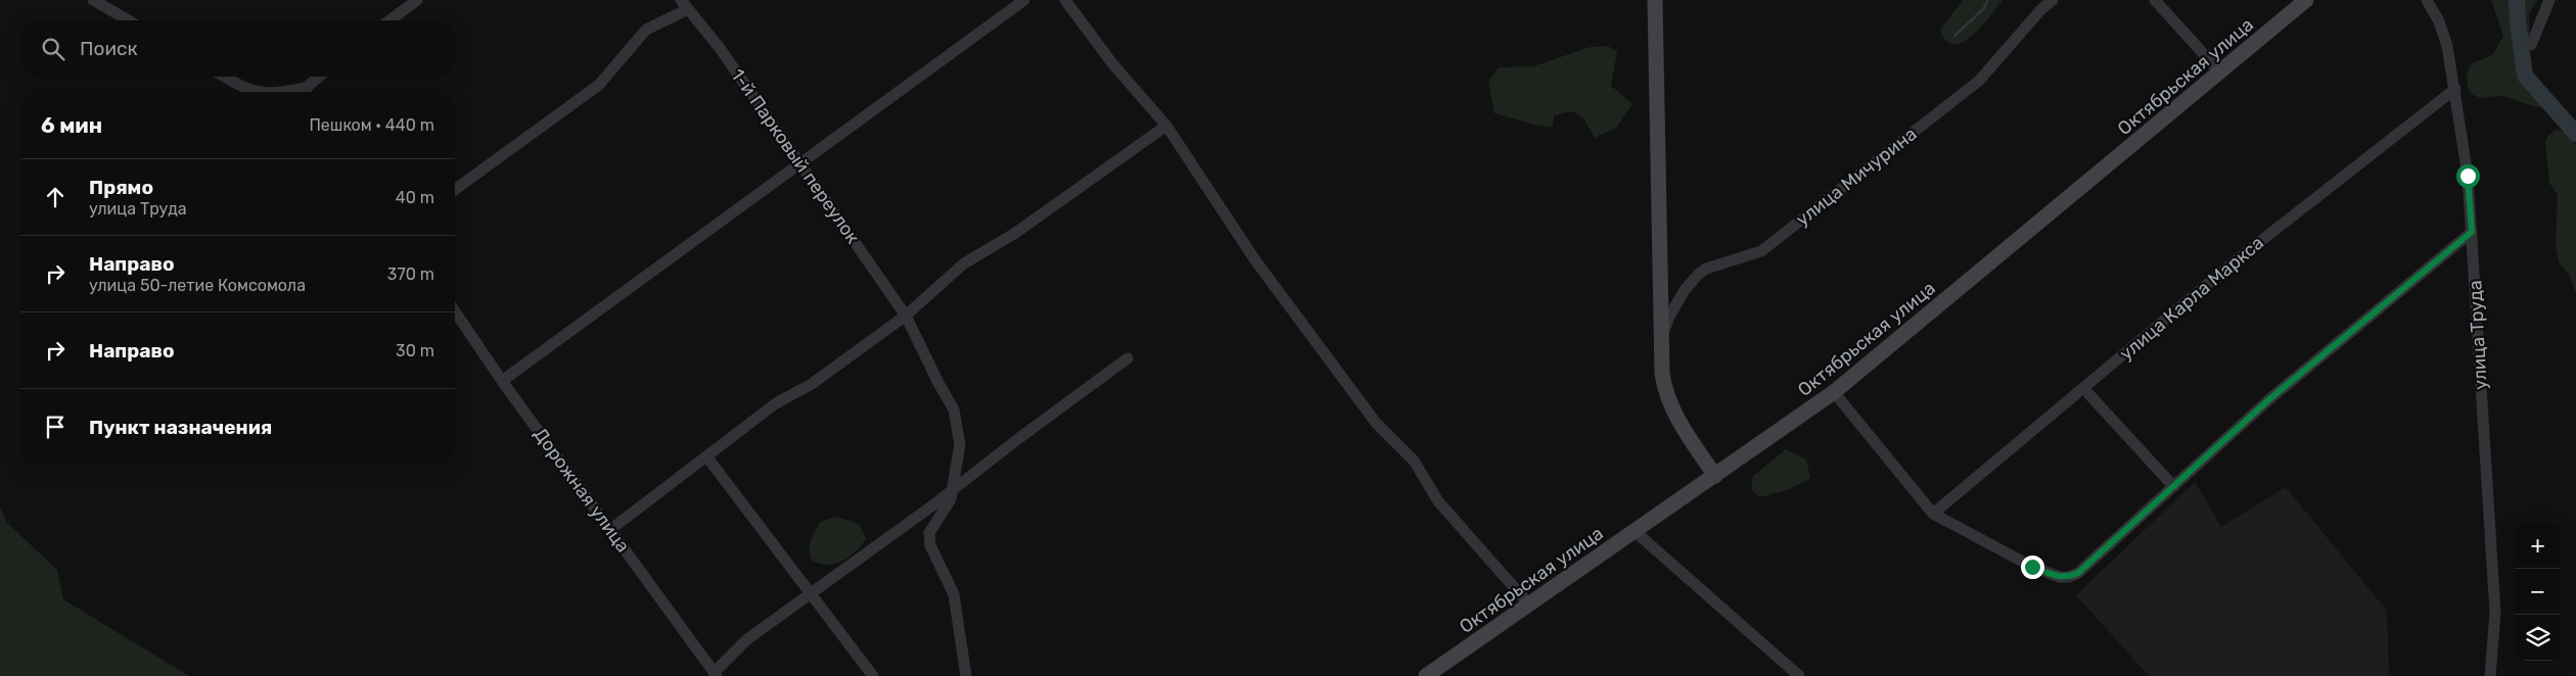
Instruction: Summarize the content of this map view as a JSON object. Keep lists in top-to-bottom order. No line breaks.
{"streets":{"street":["Октябрьская улица","1-й Парковый переулок","улица Мичурина","улица Карла Маркса","улица Труда","Дорожная улица"]},"crossings":[["улица Карла Маркса","улица Труда"]],"page":{"search":"Поиск","heading":["6 мин","Пешком · 440 m"],"list":[["Прямо","улица Труда","40 m"],["Направо","улица 50-летие Комсомола","370 m"],["Направо","30 m"],"Пункт назначения"],"map_buttons":["+","−"]}}
